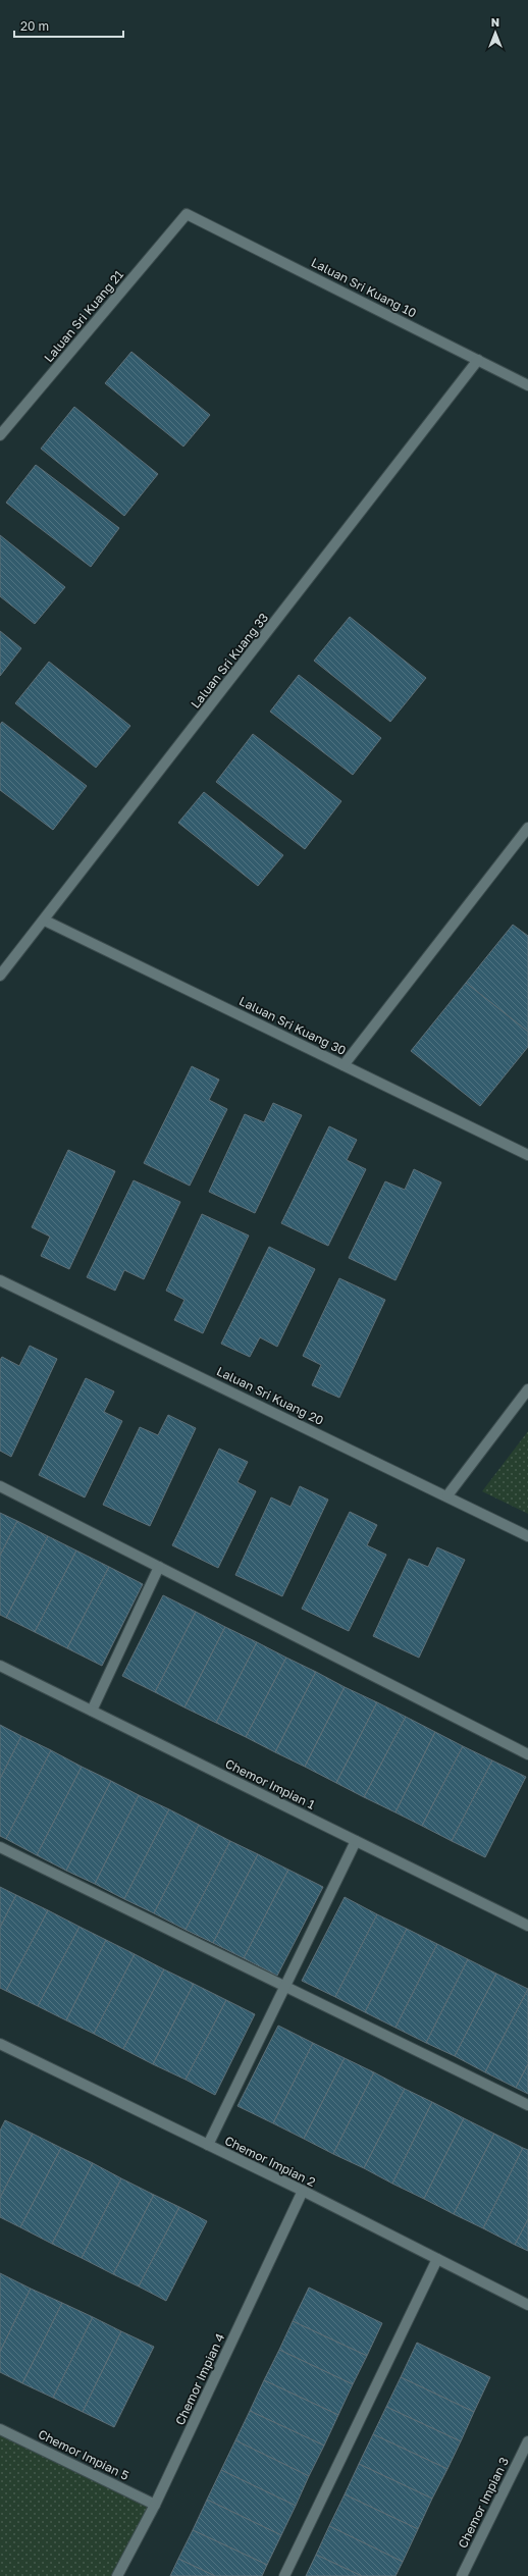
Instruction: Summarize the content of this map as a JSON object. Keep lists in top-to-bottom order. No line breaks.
{"streets":{"street":["Laluan Sri Kuang 10","Laluan Sri Kuang 21","Laluan Sri Kuang 33","Laluan Sri Kuang 30","Laluan Sri Kuang 20","Chemor Impian 1","Chemor Impian 2","Chemor Impian 4","Chemor Impian 5","Chemor Impian 3"]},"crossings":[["Laluan Sri Kuang 10","Laluan Sri Kuang 21"],["Laluan Sri Kuang 10","Laluan Sri Kuang 33"],["Laluan Sri Kuang 33","Laluan Sri Kuang 30"],["Chemor Impian 2","Chemor Impian 4"],["Chemor Impian 4","Chemor Impian 5"]],"scale_bar":"20 m","north":"top"}
